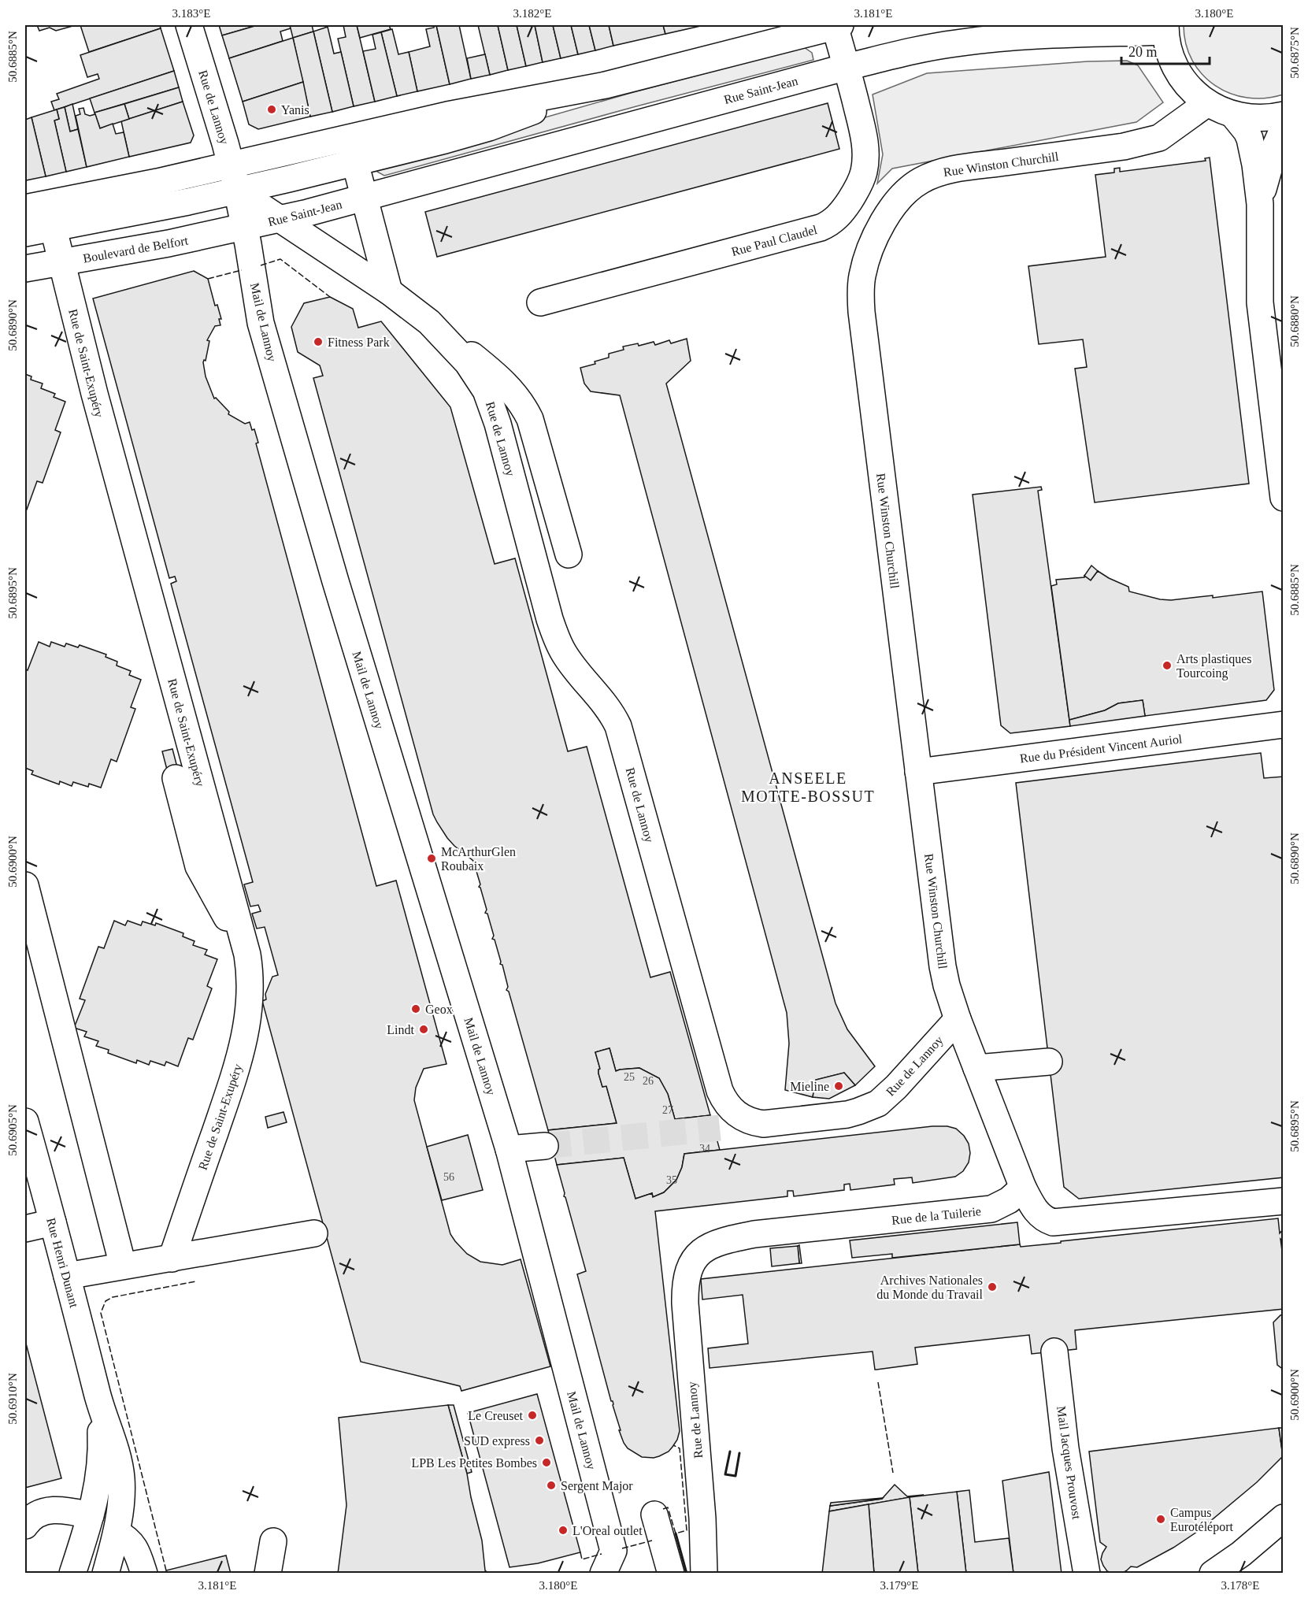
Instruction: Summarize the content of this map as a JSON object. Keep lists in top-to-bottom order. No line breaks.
{"streets":{"street":["Rue Saint-Jean","Rue de Lannoy","Rue Winston Churchill","Rue Paul Claudel","Boulevard de Belfort","Mail de Lannoy","Rue de Saint-Exupéry","Rue du Président Vincent Auriol","Rue de la Tuilerie","Rue Henri Dunant","Mail Jacques Prouvost"]},"crossings":[["Rue Saint-Jean","Rue de Lannoy"],["Rue Saint-Jean","Rue Paul Claudel"],["Rue Saint-Jean","Boulevard de Belfort"],["Rue Saint-Jean","Mail de Lannoy"],["Rue de Lannoy","Rue Winston Churchill"],["Rue de Lannoy","Boulevard de Belfort"],["Rue de Lannoy","Mail de Lannoy"],["Rue de Lannoy","Rue de la Tuilerie"],["Rue Winston Churchill","Rue du Président Vincent Auriol"],["Rue Winston Churchill","Rue de la Tuilerie"],["Boulevard de Belfort","Mail de Lannoy"],["Boulevard de Belfort","Rue de Saint-Exupéry"]],"districts":["ANSEELE MOTTE-BOSSUT"],"places":["Yanis","Fitness Park","Arts plastiques Tourcoing","McArthurGlen Roubaix","Geox","Lindt","Mieline","Archives Nationales du Monde du Travail","Le Creuset","SUD express","LPB Les Petites Bombes","Sergent Major","Campus Eurotéléport","L'Oreal outlet"],"house_numbers":["25","26","27","34","56","35"],"scale_bar":"20 m","coordinates":["3.183°E","3.182°E","3.181°E","3.180°E","50.6875°N","50.6885°N","50.6880°N","50.6890°N","50.6895°N","50.6900°N","50.6905°N","50.6910°N","3.179°E","3.178°E"]}
